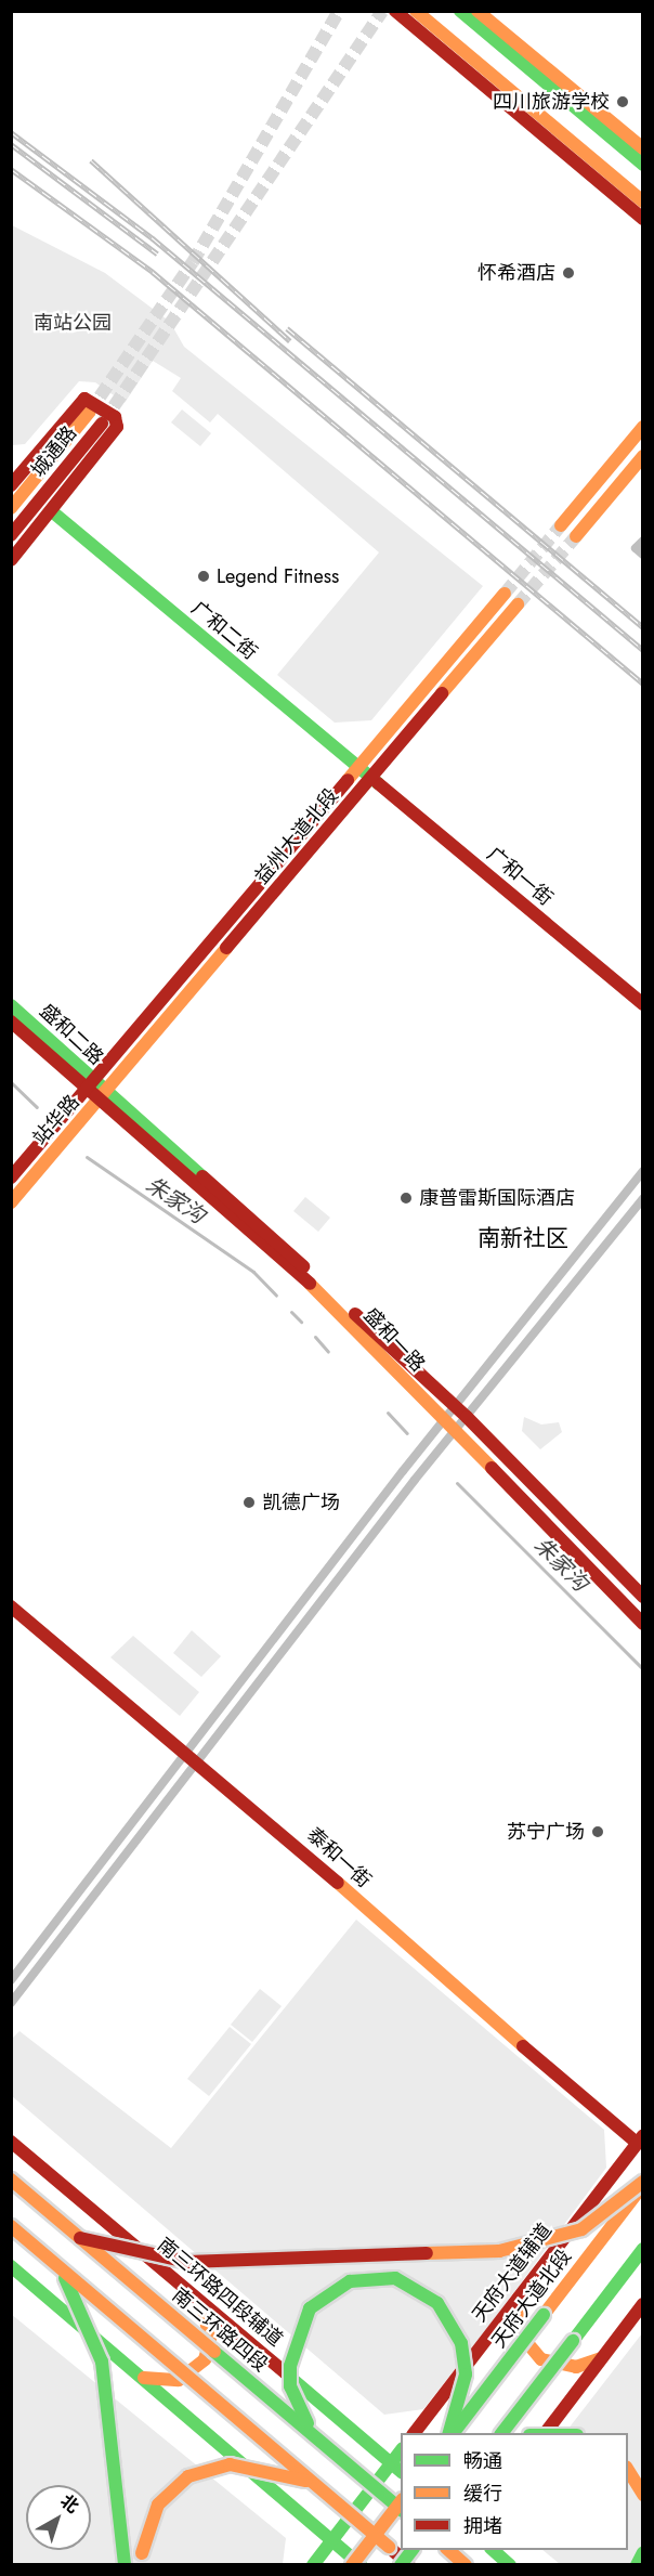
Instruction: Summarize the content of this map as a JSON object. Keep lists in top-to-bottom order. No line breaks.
{"streets":{"main road":["城通路","广和二街","益州大道北段","广和一街","盛和二路","站华路","盛和一路","泰和一街","天府大道辅道","南三环路四段辅道","天府大道北段","南三环路四段"]},"crossings":[["广和二街","益州大道北段"],["广和二街","广和一街"],["益州大道北段","广和一街"],["益州大道北段","盛和二路"],["益州大道北段","站华路"],["益州大道北段","盛和一路"],["盛和二路","站华路"],["站华路","盛和一路"],["泰和一街","天府大道辅道"]],"districts":["南新社区"],"water":["朱家沟"],"parks":["南站公园"],"places":["四川旅游学校","怀希酒店","Legend Fitness","康普雷斯国际酒店","凯德广场","苏宁广场"],"legend":["畅通","缓行","拥堵"],"north":"top right"}
